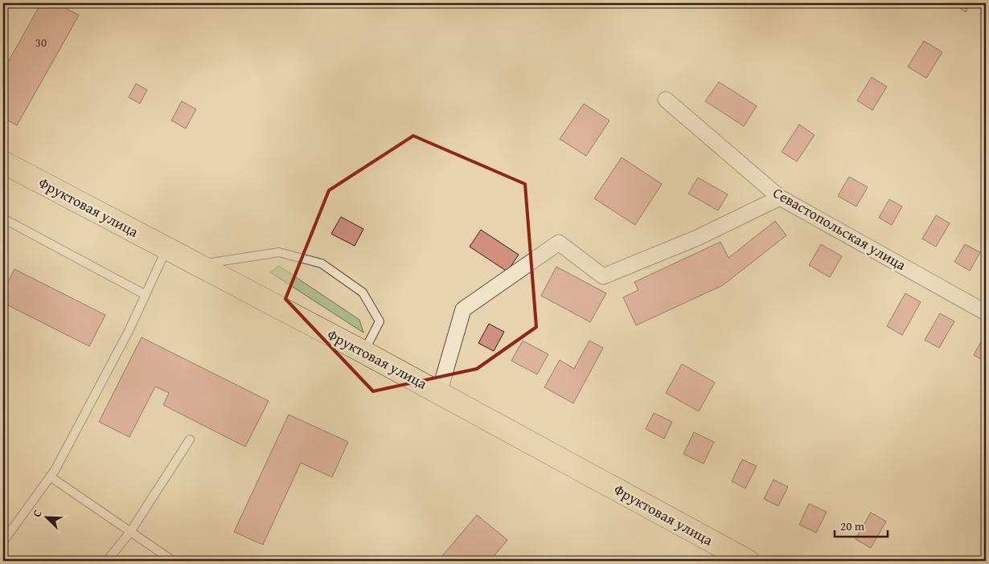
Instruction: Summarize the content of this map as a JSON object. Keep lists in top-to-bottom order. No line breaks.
{"streets":{"main road":["Фруктовая улица"],"street":["Севастопольская улица"]},"house_numbers":["30"],"scale_bar":"20 m","north":"top left"}
